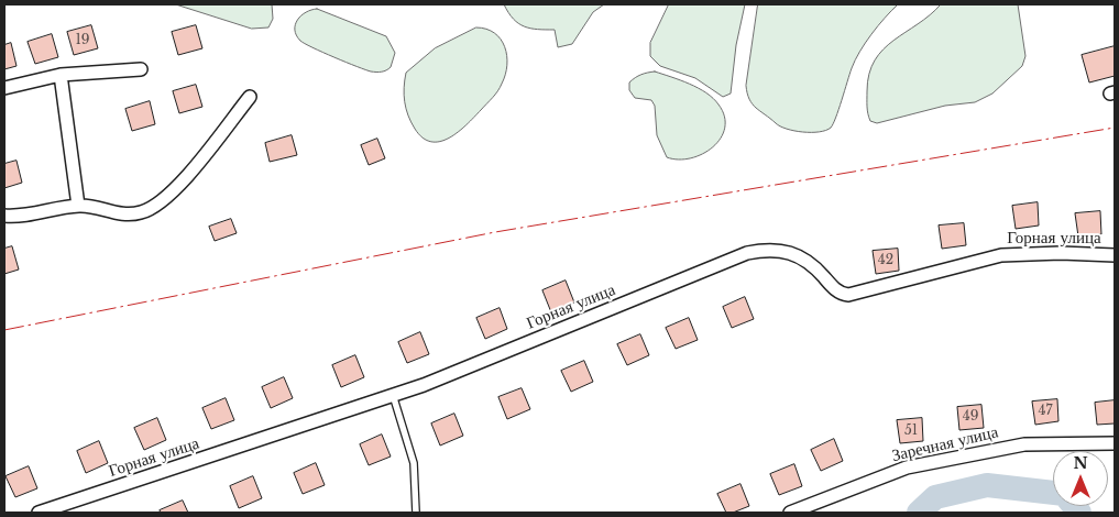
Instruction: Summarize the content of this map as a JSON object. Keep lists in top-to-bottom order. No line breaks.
{"streets":{"street":["Горная улица","Заречная улица"]},"house_numbers":["19","42","47","49","51"],"north":"top"}
